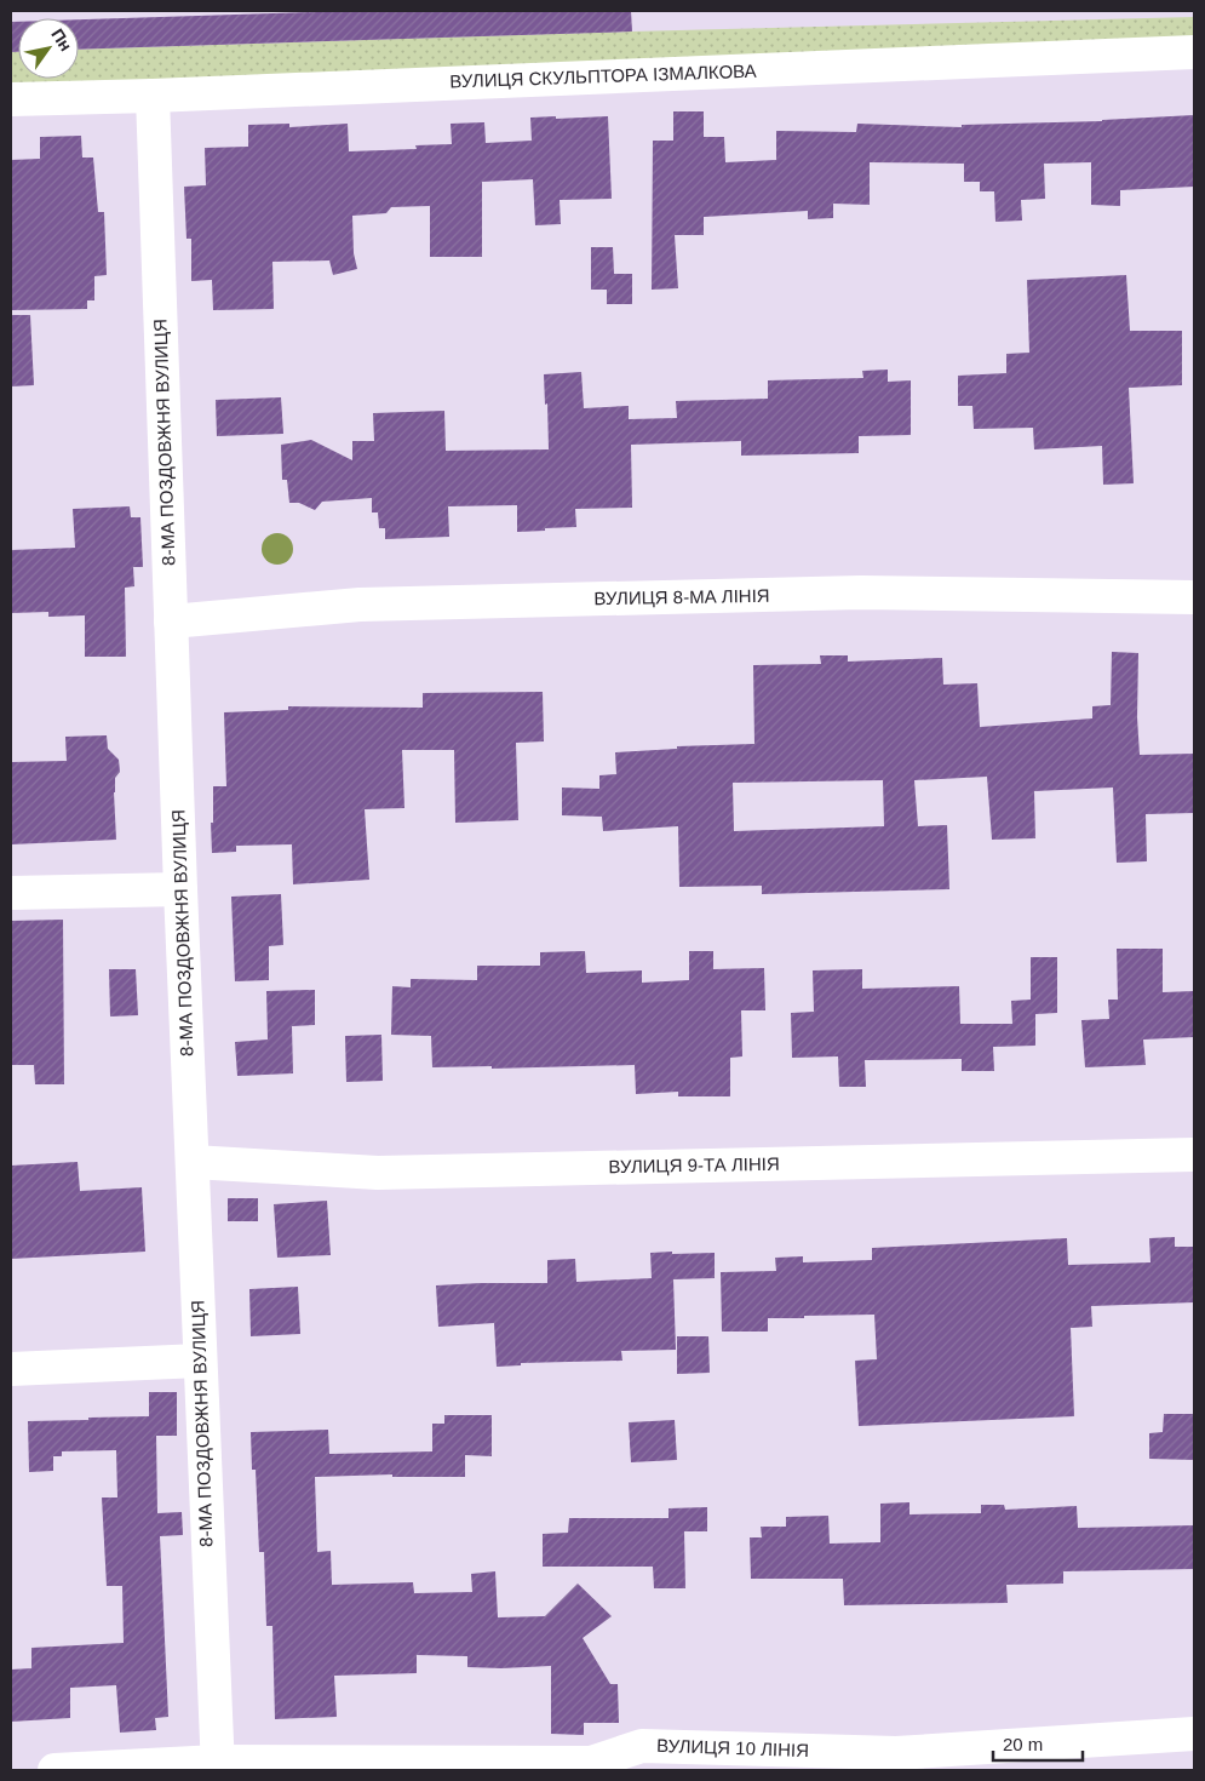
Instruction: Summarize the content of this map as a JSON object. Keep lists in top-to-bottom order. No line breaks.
{"streets":{"street":["ВУЛИЦЯ СКУЛЬПТОРА ІЗМАЛКОВА","8-МА ПОЗДОВЖНЯ ВУЛИЦЯ","ВУЛИЦЯ 8-МА ЛІНІЯ","ВУЛИЦЯ 9-ТА ЛІНІЯ","ВУЛИЦЯ 10 ЛІНІЯ"]},"crossings":[["ВУЛИЦЯ СКУЛЬПТОРА ІЗМАЛКОВА","8-МА ПОЗДОВЖНЯ ВУЛИЦЯ"],["8-МА ПОЗДОВЖНЯ ВУЛИЦЯ","ВУЛИЦЯ 8-МА ЛІНІЯ"],["8-МА ПОЗДОВЖНЯ ВУЛИЦЯ","ВУЛИЦЯ 9-ТА ЛІНІЯ"],["8-МА ПОЗДОВЖНЯ ВУЛИЦЯ","ВУЛИЦЯ 10 ЛІНІЯ"]],"scale_bar":"20 m","north":"top right"}
